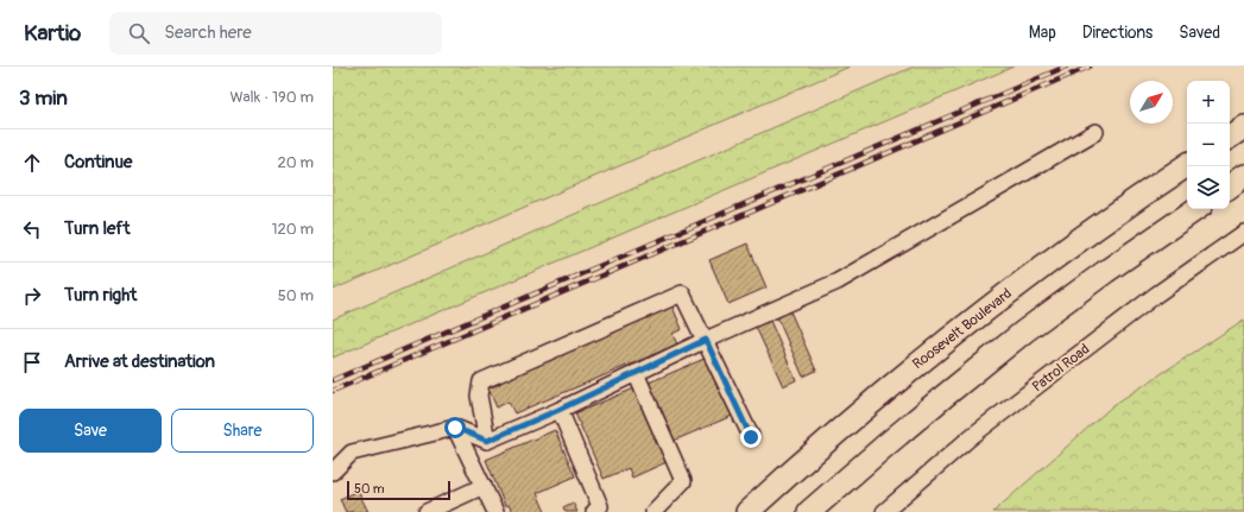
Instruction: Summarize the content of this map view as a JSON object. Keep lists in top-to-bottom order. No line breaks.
{"streets":{"highway":["Roosevelt Boulevard"],"street":["Patrol Road"]},"scale_bar":"50 m","north":"top right","page":{"header":"Kartio","search":"Search here","nav":["Map","Directions","Saved"],"heading":["3 min","Walk · 190 m"],"map_buttons":["+","−"],"list":[["Continue","20 m"],["Turn left","120 m"],["Turn right","50 m"],"Arrive at destination"],"buttons":["Save","Share"],"scale":"50 m"}}
